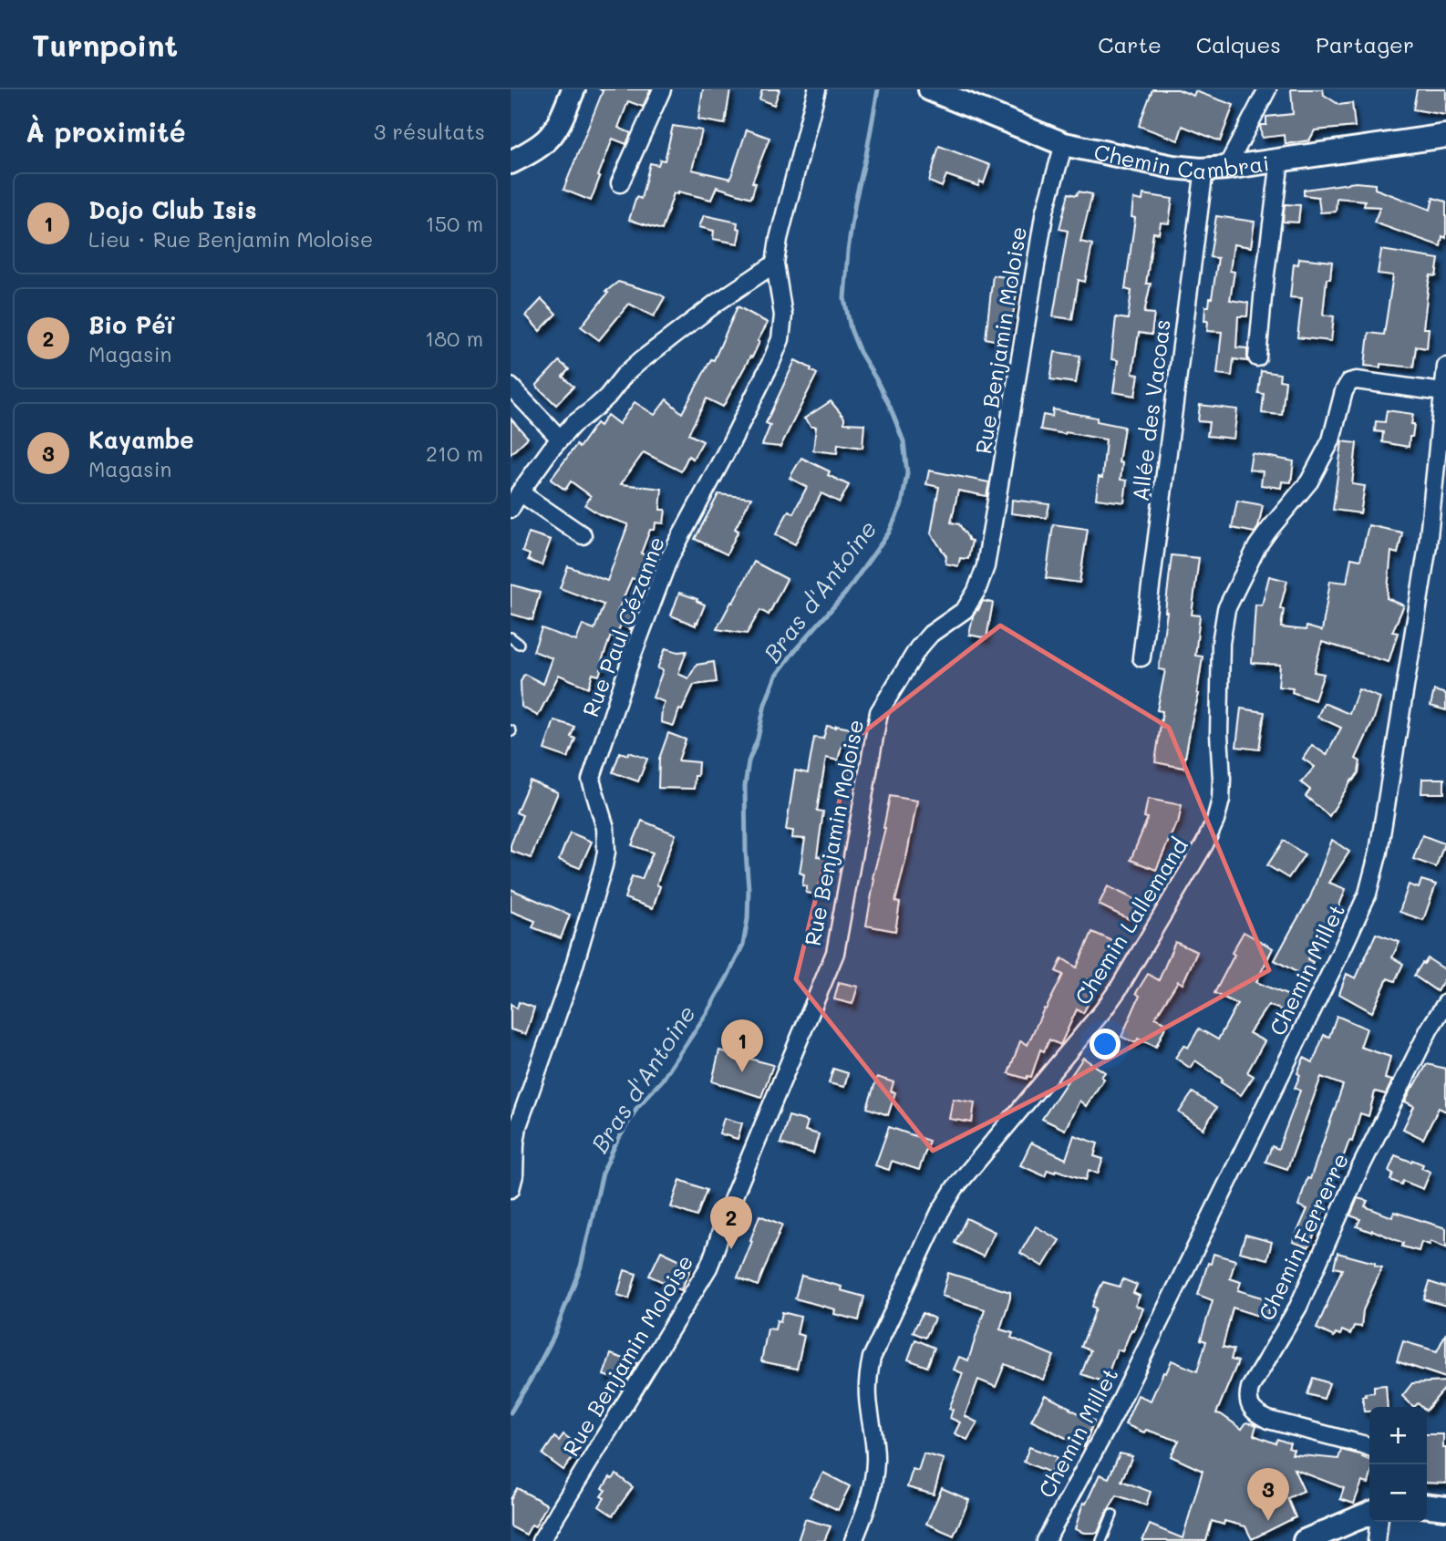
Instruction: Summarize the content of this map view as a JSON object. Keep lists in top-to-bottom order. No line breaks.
{"streets":{"street":["Chemin Cambrai","Rue Benjamin Moloise","Allée des Vacoas","Rue Paul Cézanne","Chemin Lallemand","Chemin Millet","Chemin Ferrerre"]},"crossings":[["Chemin Cambrai","Rue Benjamin Moloise"],["Chemin Cambrai","Allée des Vacoas"],["Chemin Lallemand","Chemin Millet"]],"water":["Bras d'Antoine"],"page":{"header":"Turnpoint","nav":["Carte","Calques","Partager"],"heading":["À proximité","3 résultats"],"list":[{"mark":"1","name":"Dojo Club Isis","note":"Lieu · Rue Benjamin Moloise","value":"150 m"},{"mark":"2","name":"Bio Péï","note":"Magasin","value":"180 m"},{"mark":"3","name":"Kayambe","note":"Magasin","value":"210 m"}],"pins":["1","2","3"],"map_buttons":["+","−"]}}
